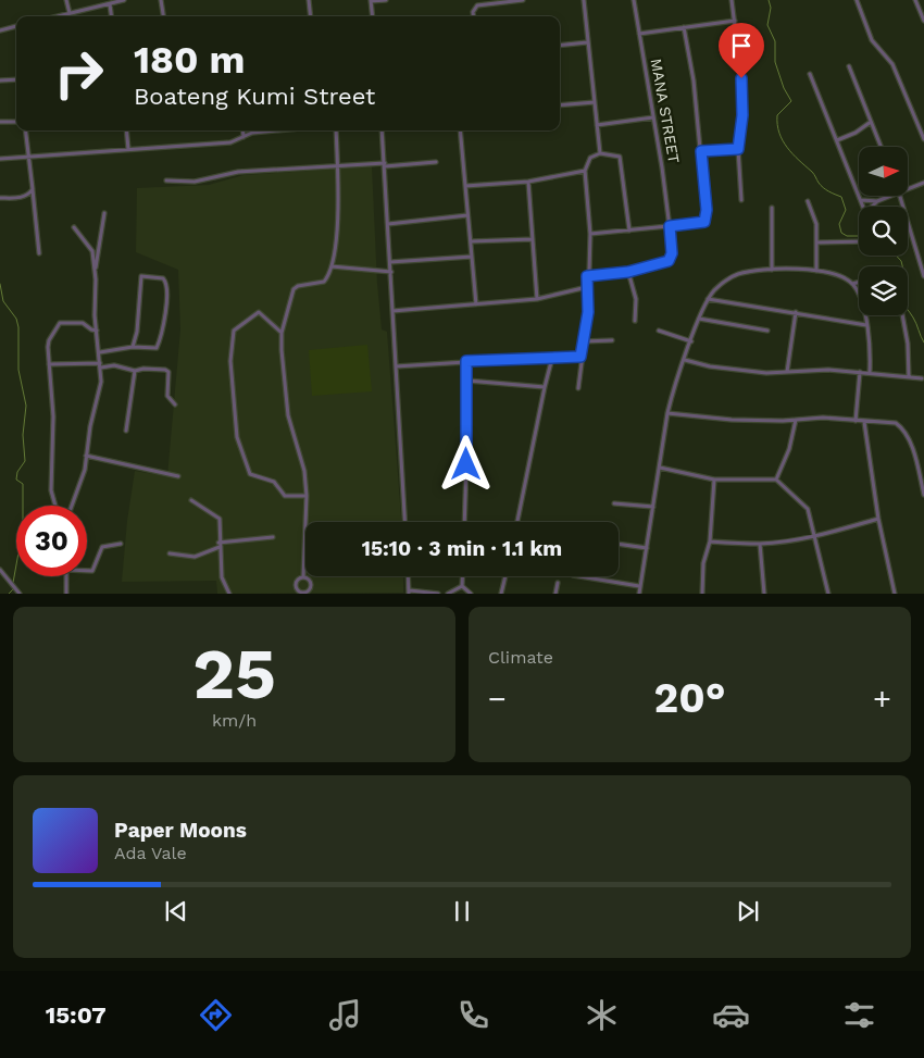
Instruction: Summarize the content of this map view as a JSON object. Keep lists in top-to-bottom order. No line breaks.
{"streets":{"street":["MANA STREET"]},"north":"right","page":{"turn":["180 m","Boateng Kumi Street"],"limit":"30","trip":"15:10 · 3 min · 1.1 km","tile":[["25","km/h"],"Climate"],"heat":["−","20°","+"],"song":["Paper Moons","Ada Vale"],"tabs":"15:07"}}
